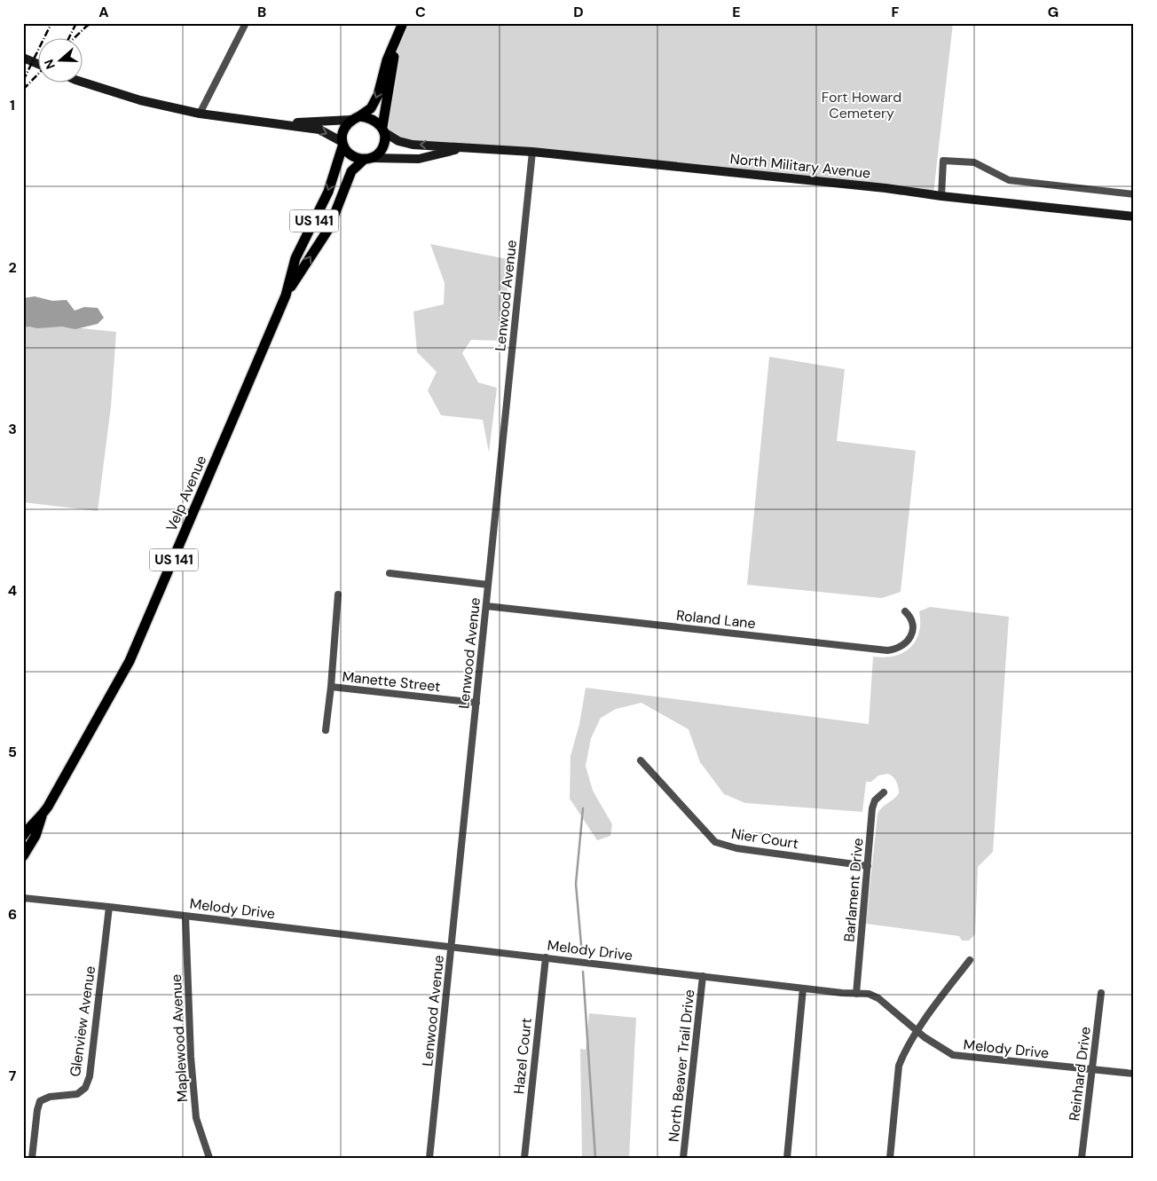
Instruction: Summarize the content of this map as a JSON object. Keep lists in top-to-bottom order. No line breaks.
{"streets":{"main road":["North Military Avenue","US 141","Velp Avenue"],"street":["Lenwood Avenue","Roland Lane","Manette Street","Nier Court","Barlament Drive","Melody Drive","Glenview Avenue","Maplewood Avenue","Hazel Court","North Beaver Trail Drive","Reinhard Drive"]},"crossings":[["North Military Avenue","Lenwood Avenue"],["North Military Avenue","Velp Avenue"],["Lenwood Avenue","Roland Lane"],["Lenwood Avenue","Manette Street"],["Lenwood Avenue","Melody Drive"],["Nier Court","Barlament Drive"],["Barlament Drive","Melody Drive"],["Melody Drive","Glenview Avenue"],["Melody Drive","Maplewood Avenue"],["Melody Drive","Hazel Court"],["Melody Drive","North Beaver Trail Drive"],["Melody Drive","Reinhard Drive"]],"parks":["Fort Howard Cemetery"],"north":"left","grid":{"columns":["A","B","C","D","E","F","G"],"rows":["1","2","3","4","5","6","7"]}}
